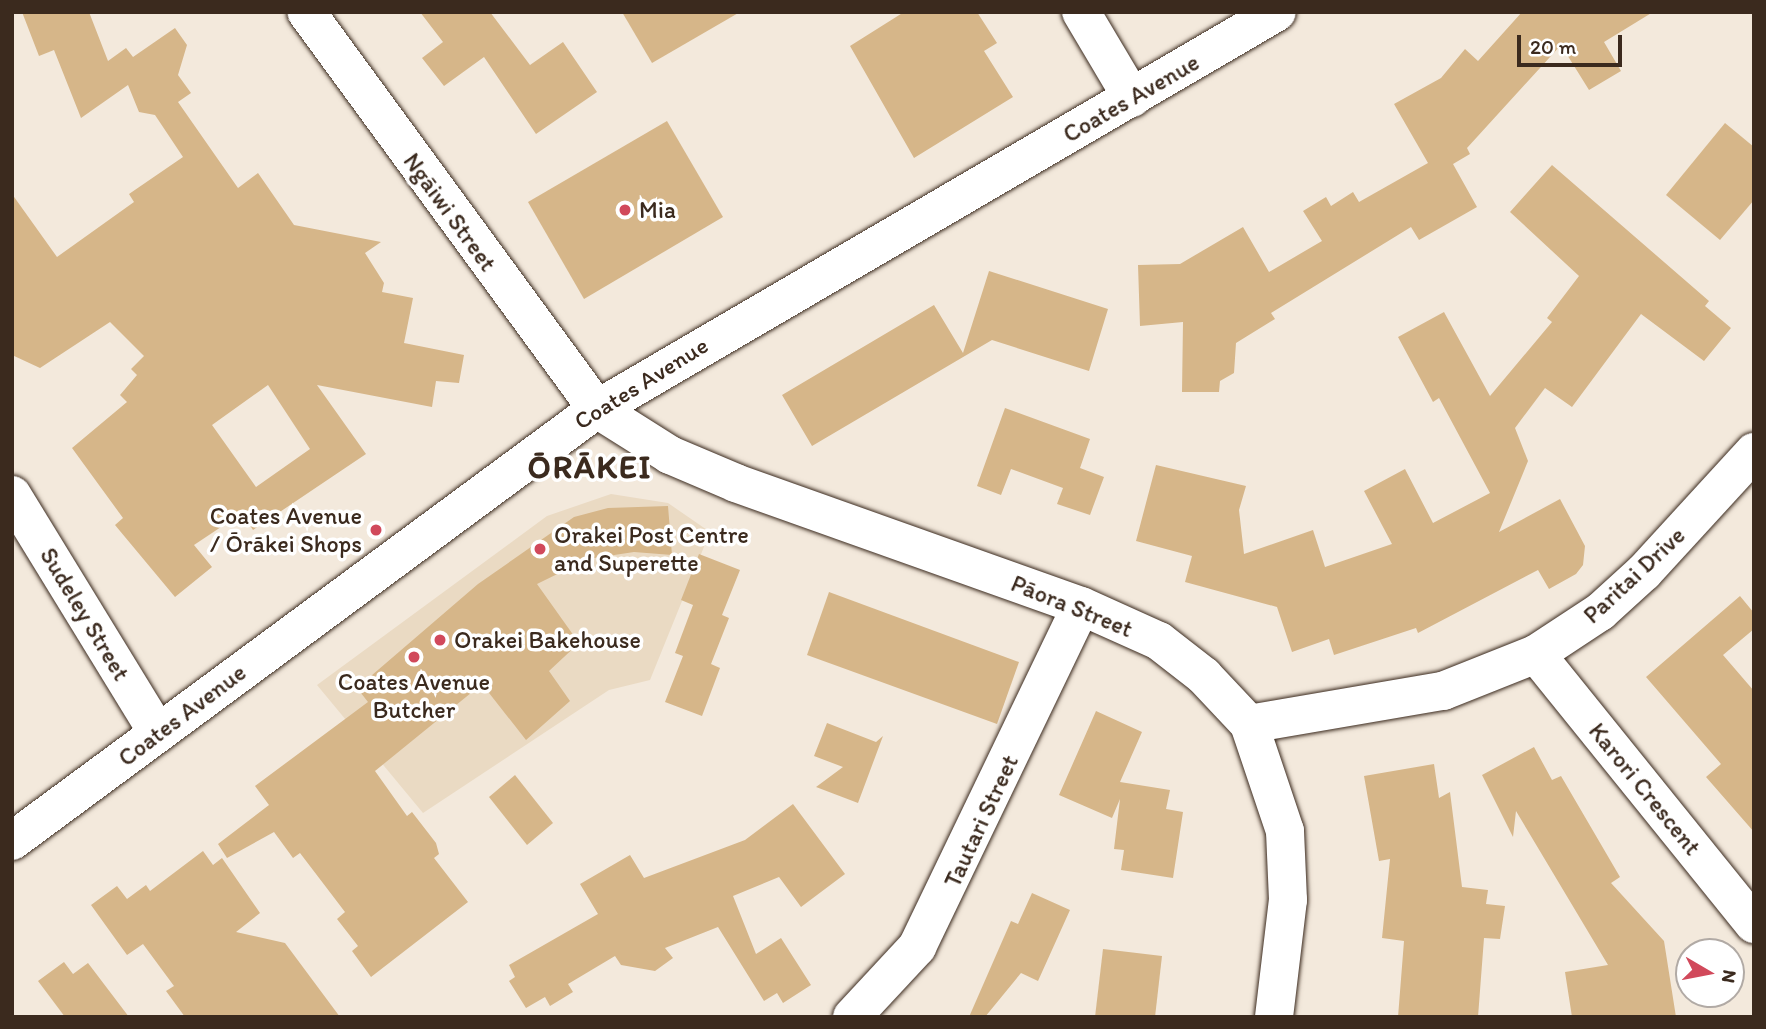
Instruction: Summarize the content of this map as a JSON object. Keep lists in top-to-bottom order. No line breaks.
{"streets":{"street":["Coates Avenue","Ngāiwi Street","Paritai Drive","Pāora Street","Sudeley Street","Karori Crescent","Tautari Street"]},"crossings":[["Coates Avenue","Ngāiwi Street"],["Coates Avenue","Pāora Street"],["Coates Avenue","Sudeley Street"],["Ngāiwi Street","Pāora Street"],["Paritai Drive","Pāora Street"],["Paritai Drive","Karori Crescent"],["Pāora Street","Tautari Street"]],"districts":["ŌRĀKEI"],"places":["Mia","Coates Avenue / Ōrākei Shops","Orakei Post Centre and Superette","Orakei Bakehouse","Coates Avenue Butcher"],"scale_bar":"20 m","north":"right"}
